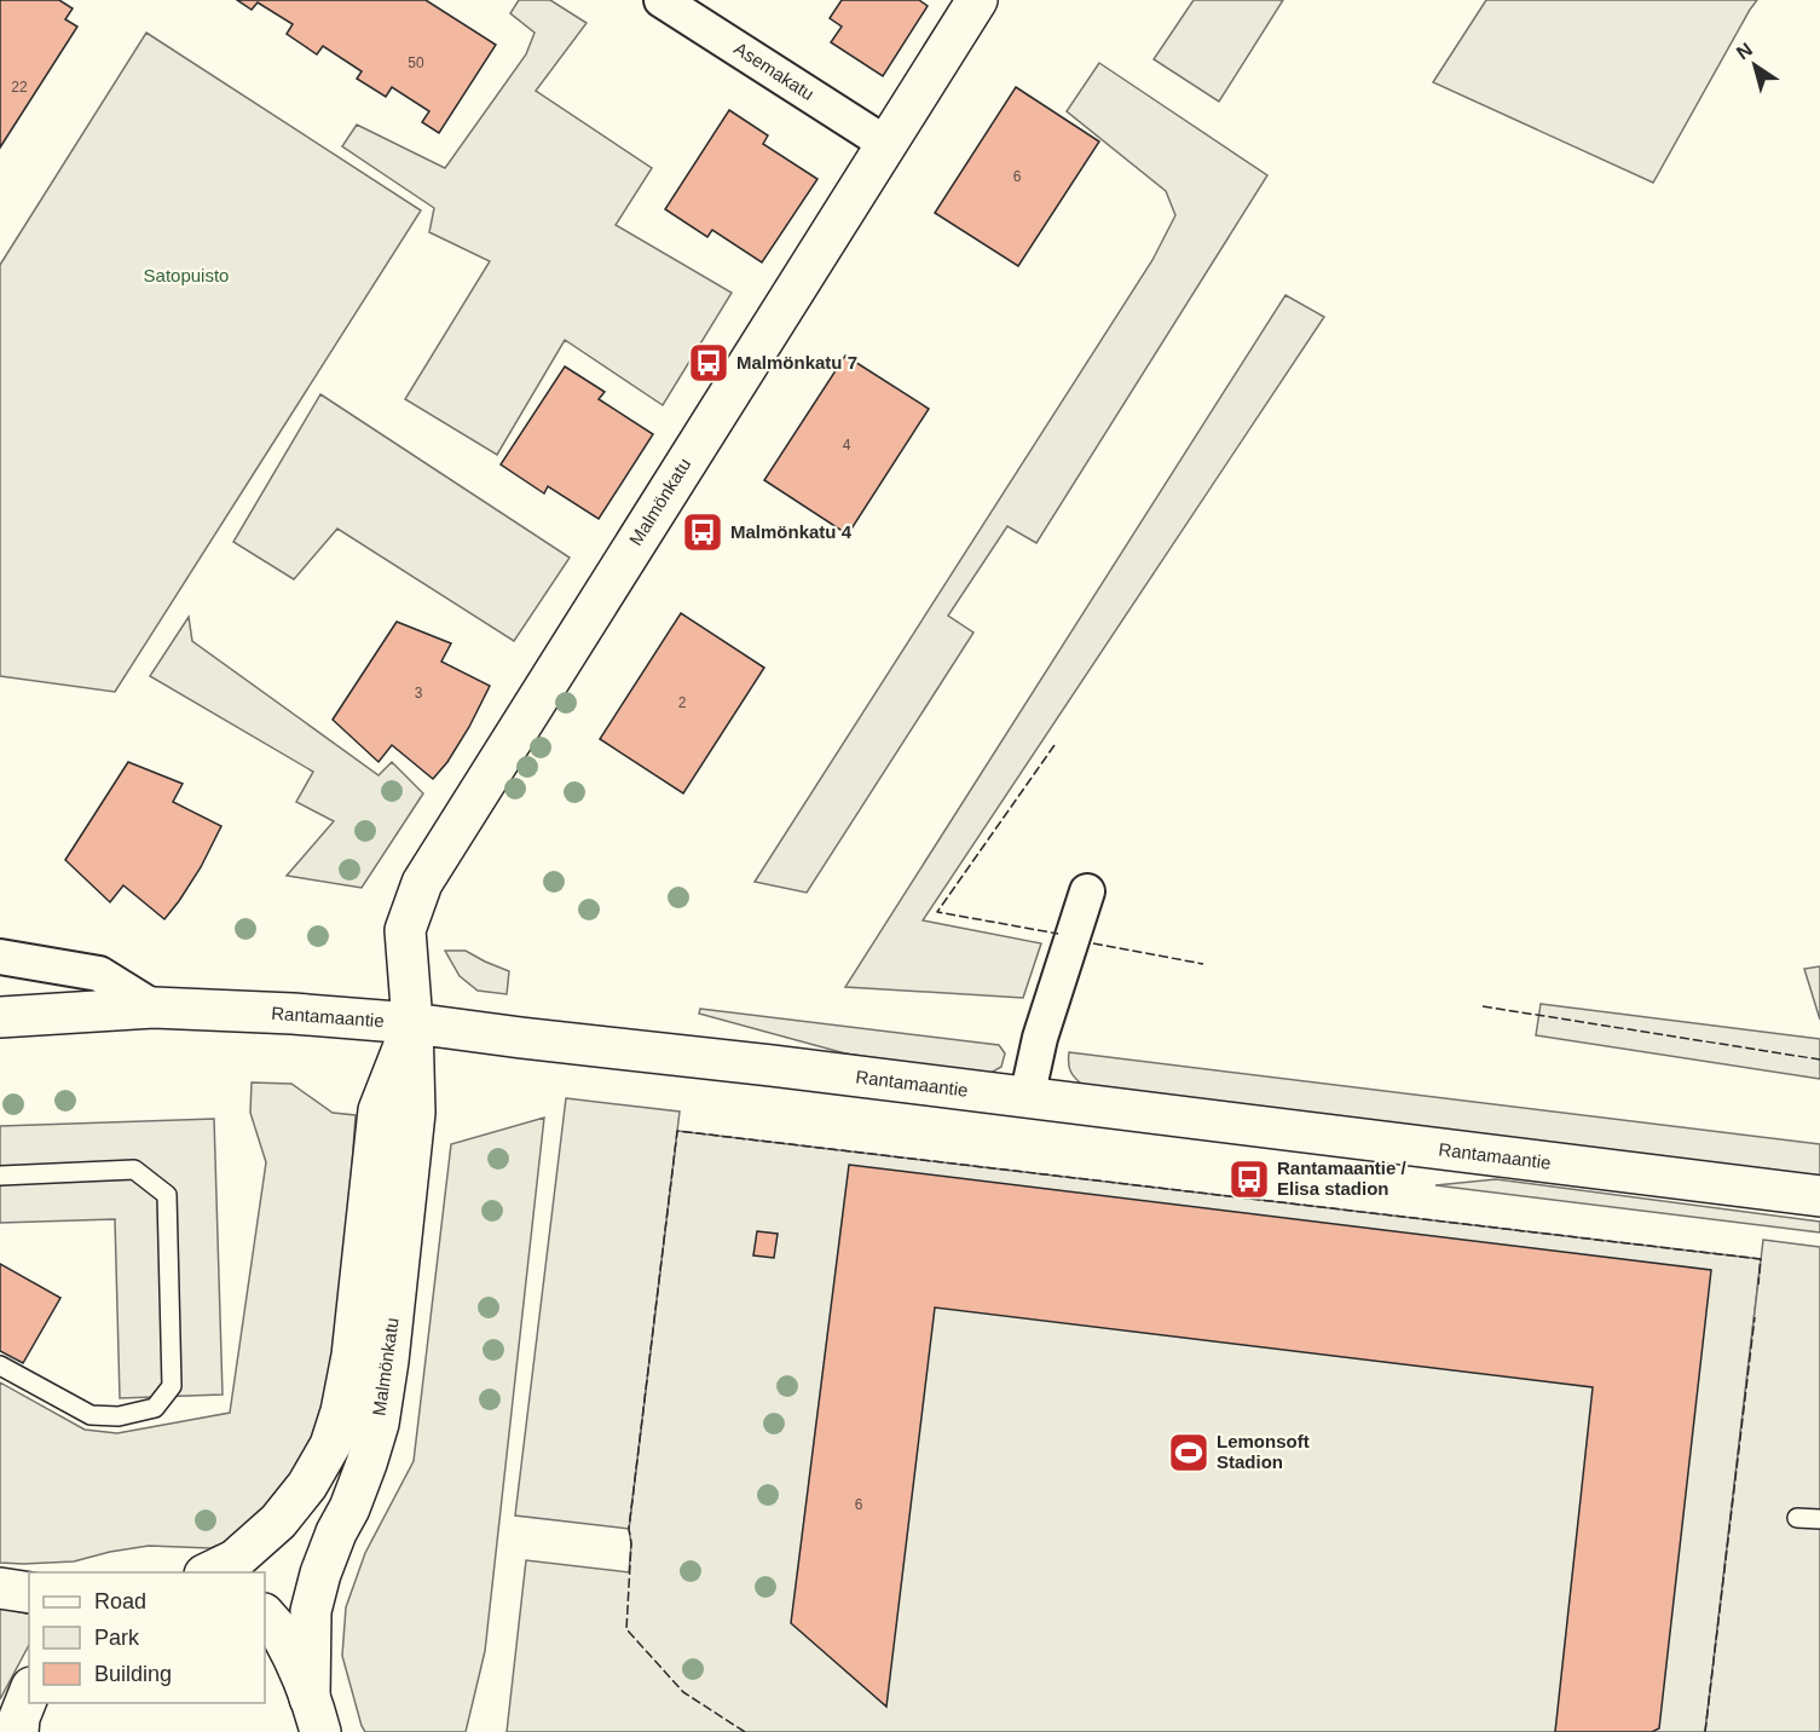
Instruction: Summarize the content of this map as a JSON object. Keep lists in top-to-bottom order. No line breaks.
{"streets":{"main road":["Malmönkatu","Rantamaantie"],"street":["Asemakatu"]},"crossings":[["Asemakatu","Malmönkatu"],["Malmönkatu","Rantamaantie"]],"parks":["Satopuisto"],"places":{"bus stop":["Malmönkatu 7","Malmönkatu 4","Rantamaantie / Elisa stadion"],"sports":["Lemonsoft Stadion"]},"house_numbers":["50","22","6","4","3","2","6"],"legend":["Road","Park","Building"],"north":"top left"}
